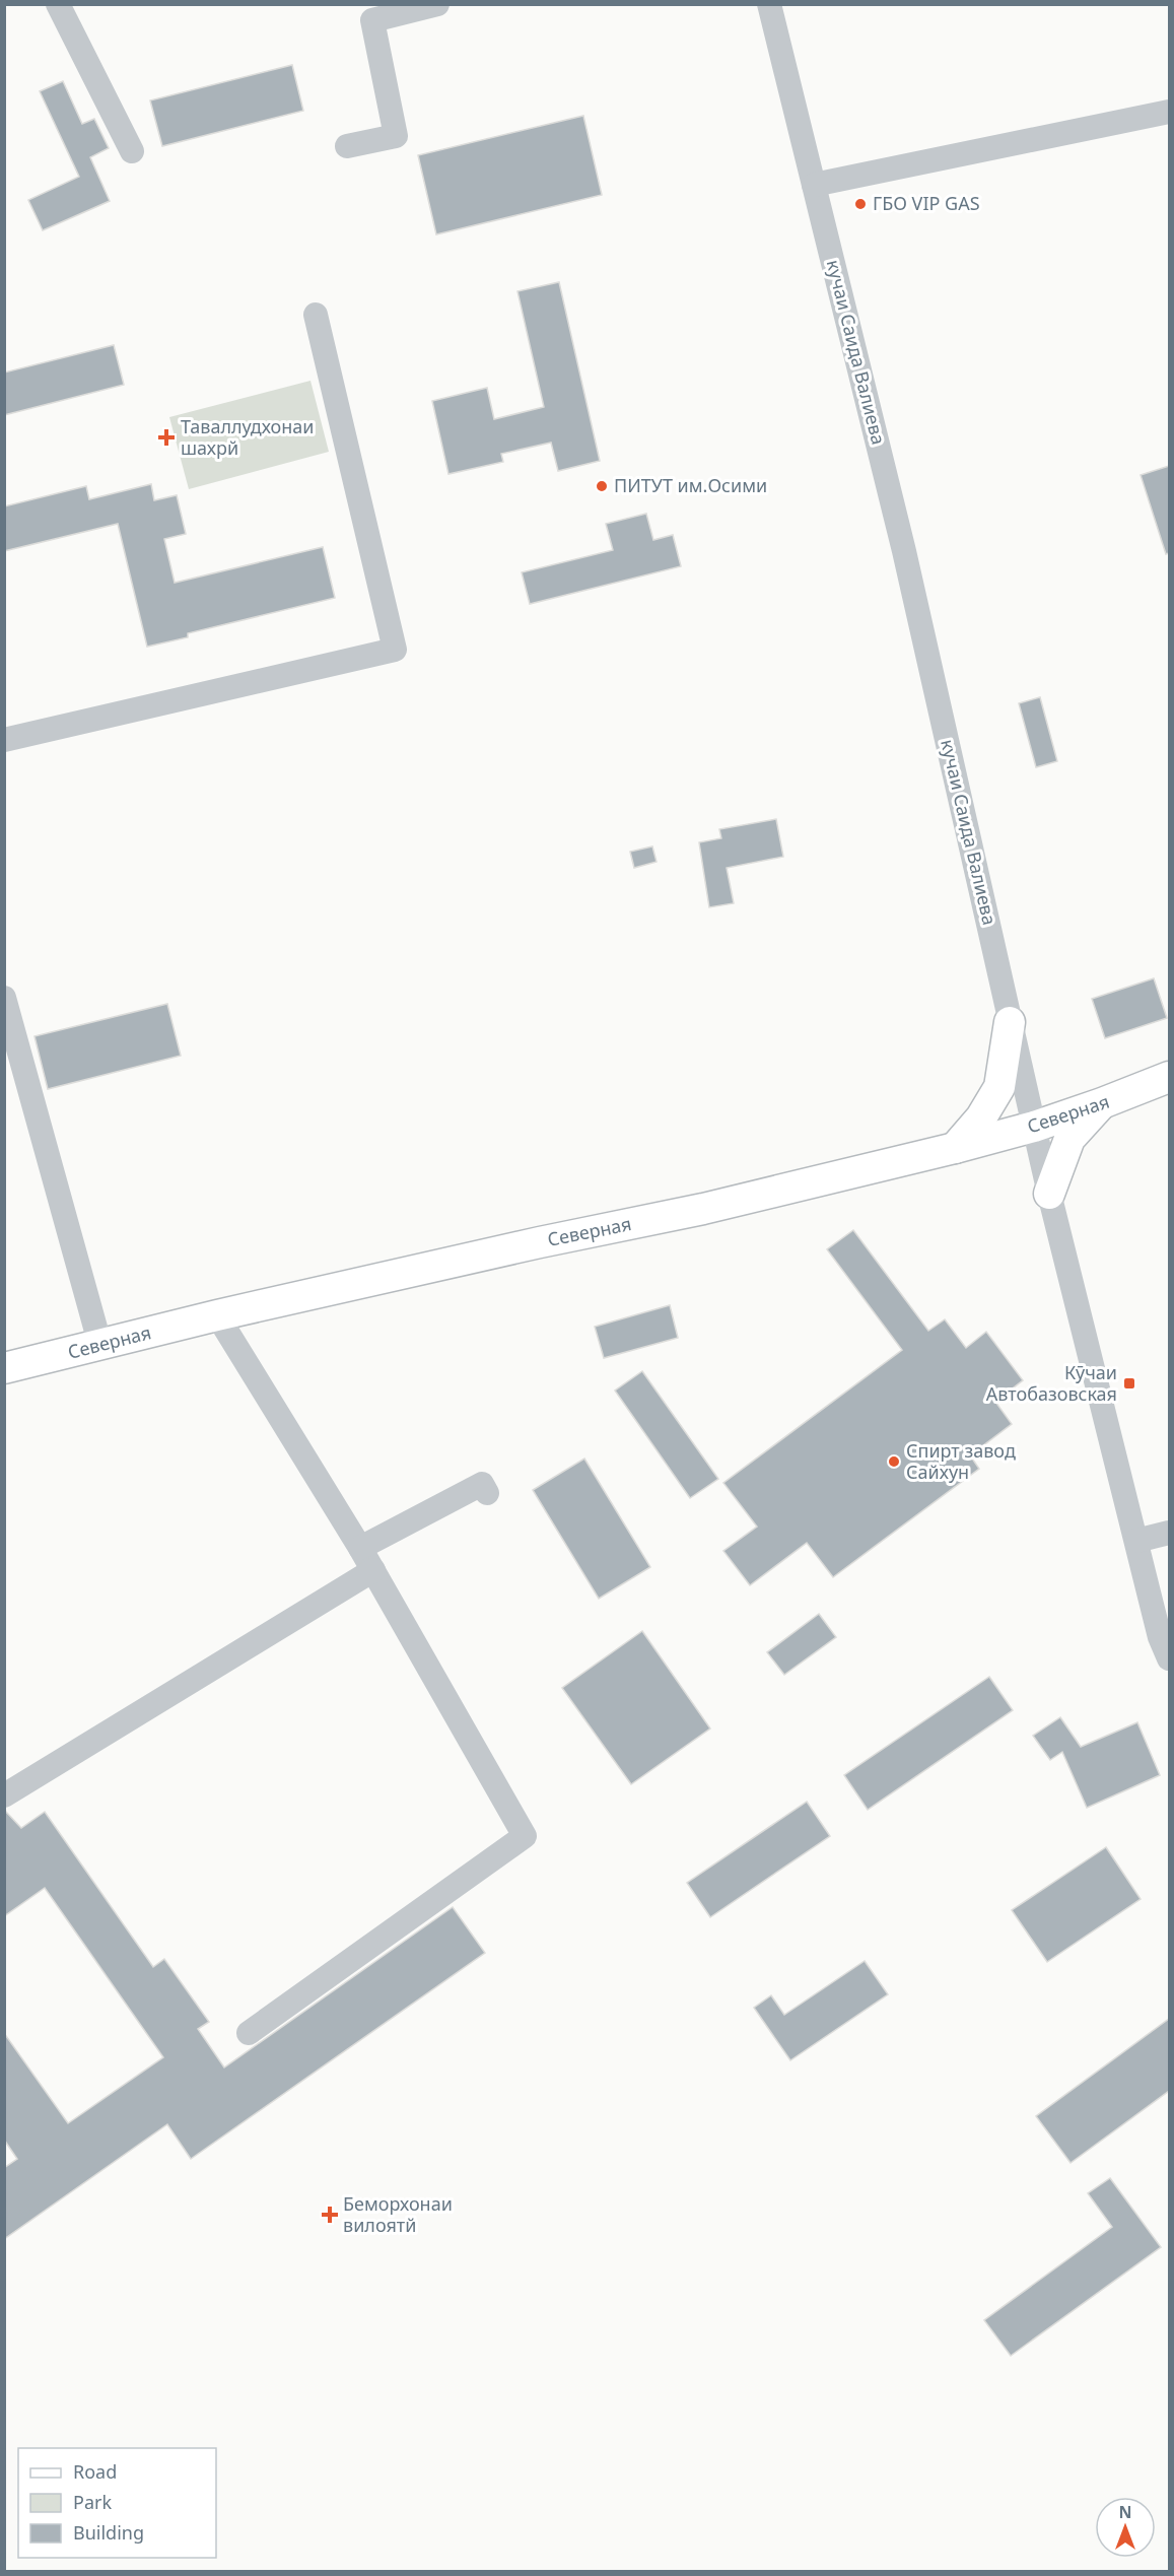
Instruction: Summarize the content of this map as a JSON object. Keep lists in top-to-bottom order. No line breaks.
{"streets":{"main road":["Северная"],"street":["кучаи Саида Валиева"]},"crossings":[["кучаи Саида Валиева","Северная"]],"places":{"other":["ГБО VIP GAS","ПИТУТ им.Осими","Спирт завод Сайхун"],"health":["Таваллудхонаи шахрй","Беморхонаи вилоятй"],"transit":["Кӯчаи Автобазовская"]},"legend":["Road","Park","Building"],"north":"top"}
